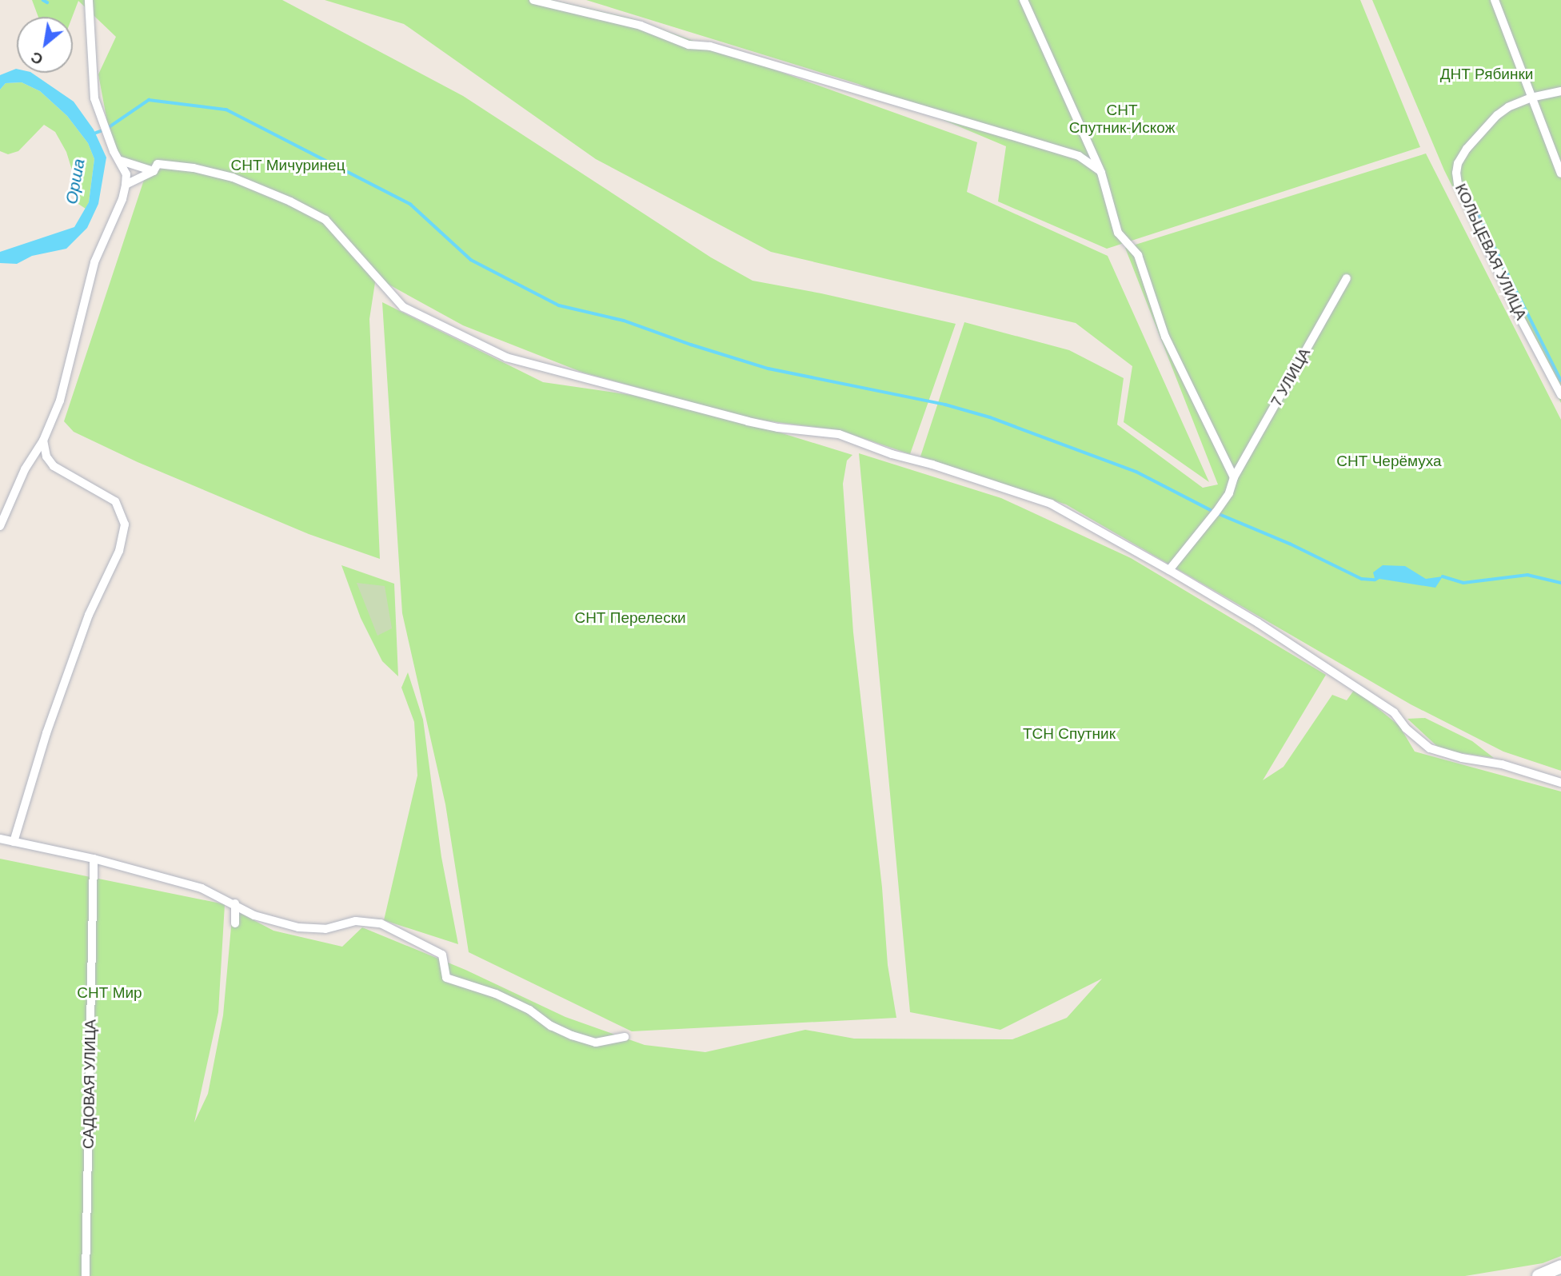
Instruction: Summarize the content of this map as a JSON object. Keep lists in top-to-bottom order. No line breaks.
{"streets":{"street":["КОЛЬЦЕВАЯ УЛИЦА","7 УЛИЦА","САДОВАЯ УЛИЦА"]},"water":["Орша"],"parks":["ДНТ Рябинки","СНТ Спутник-Искож","СНТ Мичуринец","СНТ Черёмуха","СНТ Перелески","ТСН Спутник","СНТ Мир"],"north":"bottom left"}
